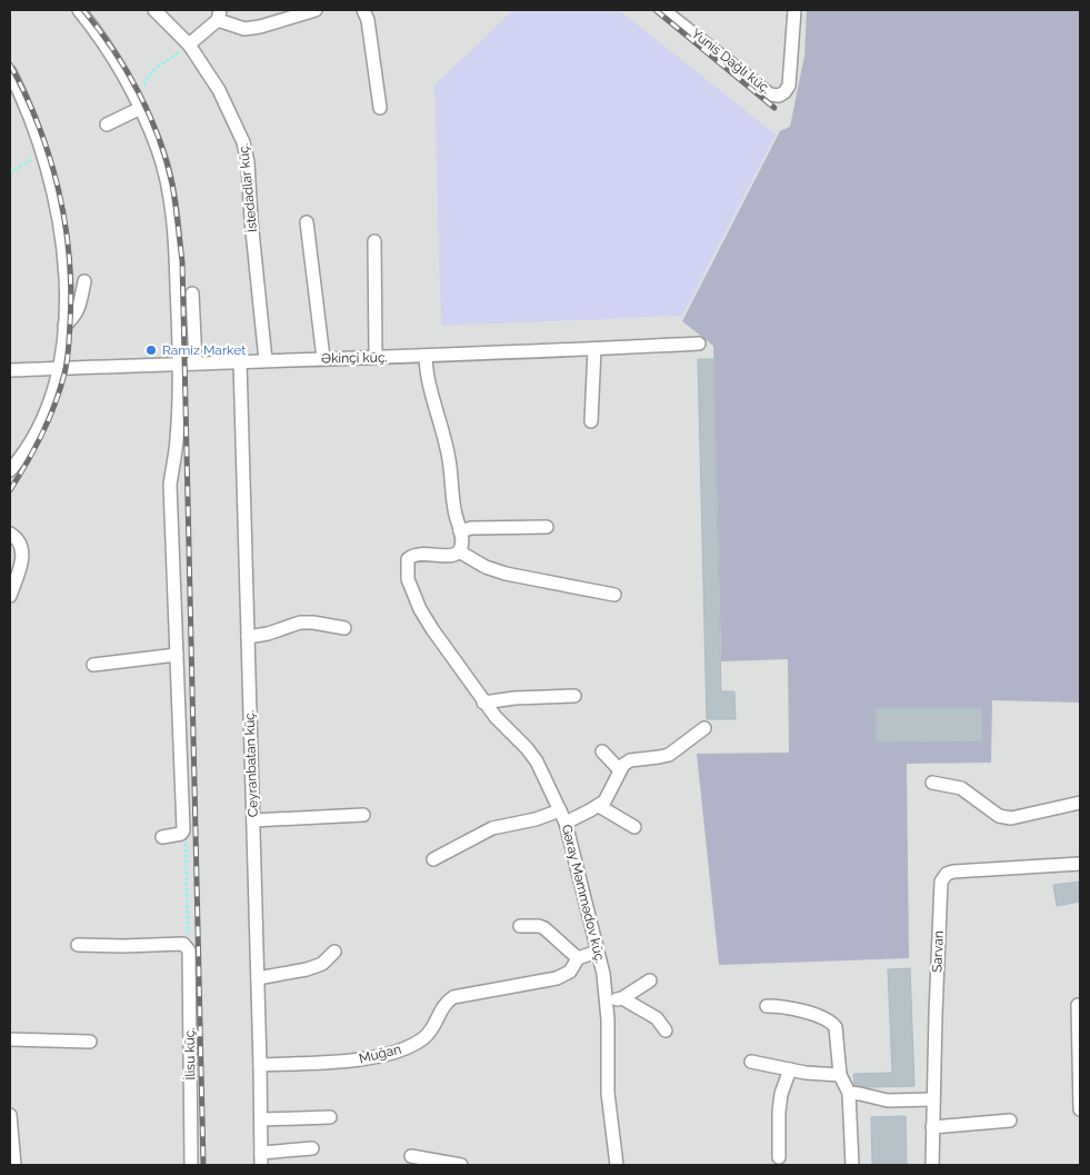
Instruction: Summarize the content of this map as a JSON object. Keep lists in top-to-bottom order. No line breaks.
{"streets":{"street":["Yunis Dağlı küç.","İstedadlar küç.","Əkinçi küç.","Ceyranbatan küç.","Gəray Məmmədov küç.","Sarvan","İlisu küç.","Muğan"]},"crossings":[["İstedadlar küç.","Əkinçi küç."],["Əkinçi küç.","Ceyranbatan küç."],["Ceyranbatan küç.","Muğan"],["Gəray Məmmədov küç.","Muğan"]],"places":["Ramiz Market"]}
